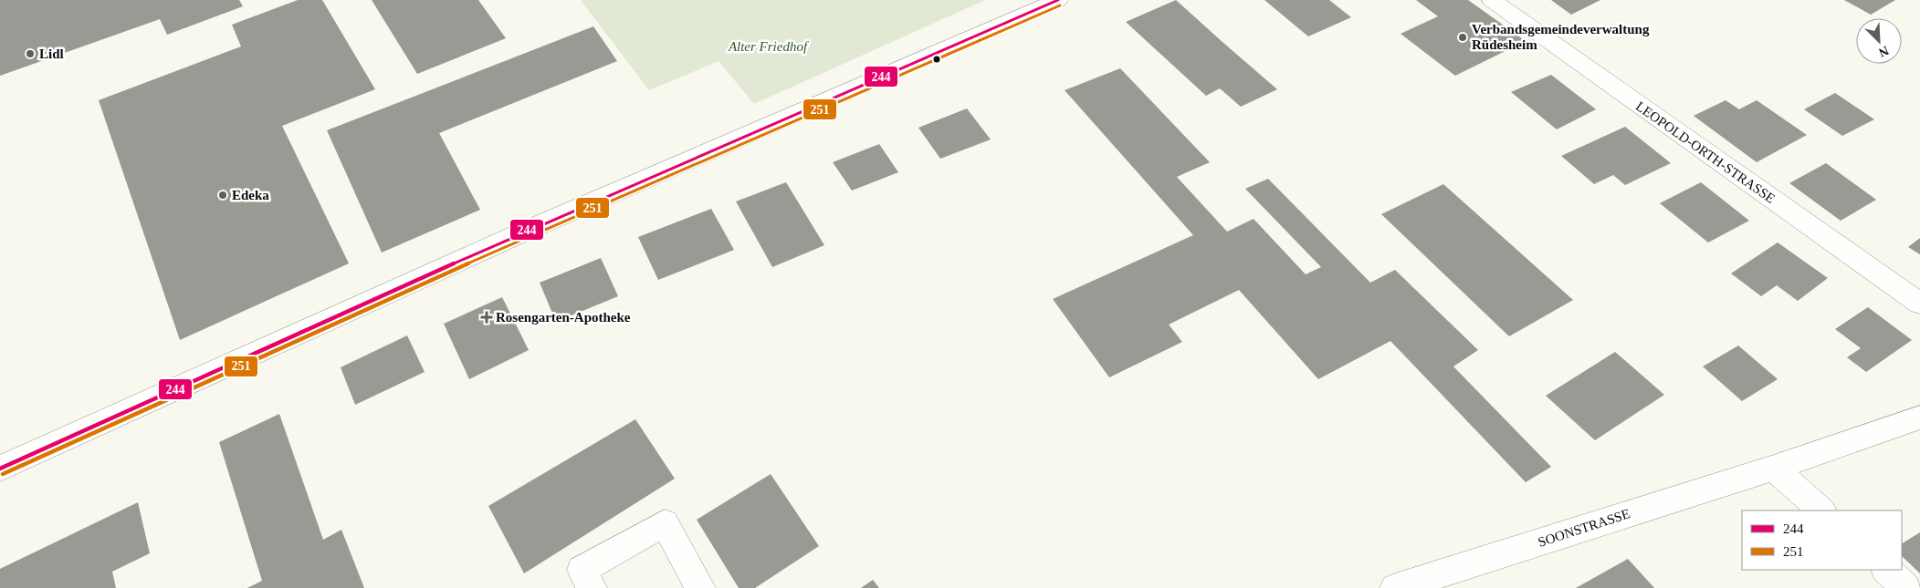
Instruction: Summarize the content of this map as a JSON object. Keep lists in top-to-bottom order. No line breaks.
{"streets":{"street":["LEOPOLD-ORTH-STRASSE","SOONSTRASSE"]},"parks":["Alter Friedhof"],"places":{"other":["Verbandsgemeindeverwaltung Rüdesheim","Lidl","Edeka"],"health":["Rosengarten-Apotheke"]},"lines":["transit line 244","transit line 251"],"legend":["244","251"],"north":"bottom right"}
